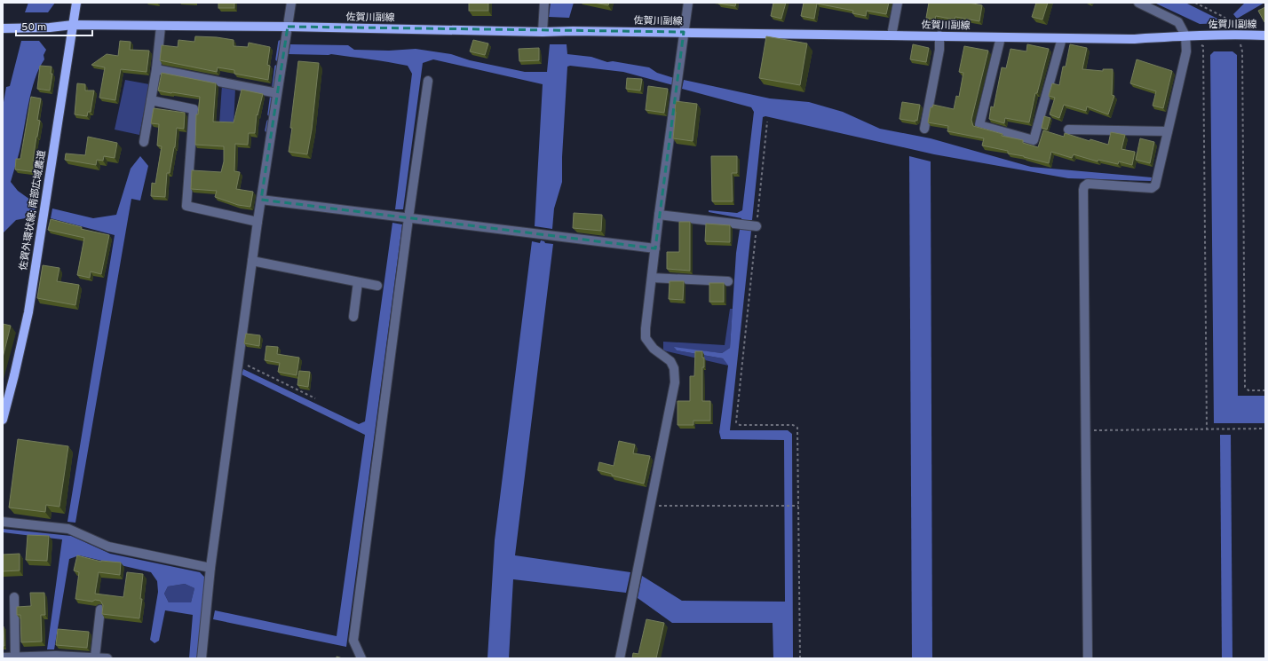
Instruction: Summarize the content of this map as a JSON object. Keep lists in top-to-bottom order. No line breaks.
{"streets":{"main road":["佐賀川副線","佐賀外環状線; 南部広域農道"]},"crossings":[["佐賀川副線","佐賀外環状線; 南部広域農道"]],"scale_bar":"50 m"}
